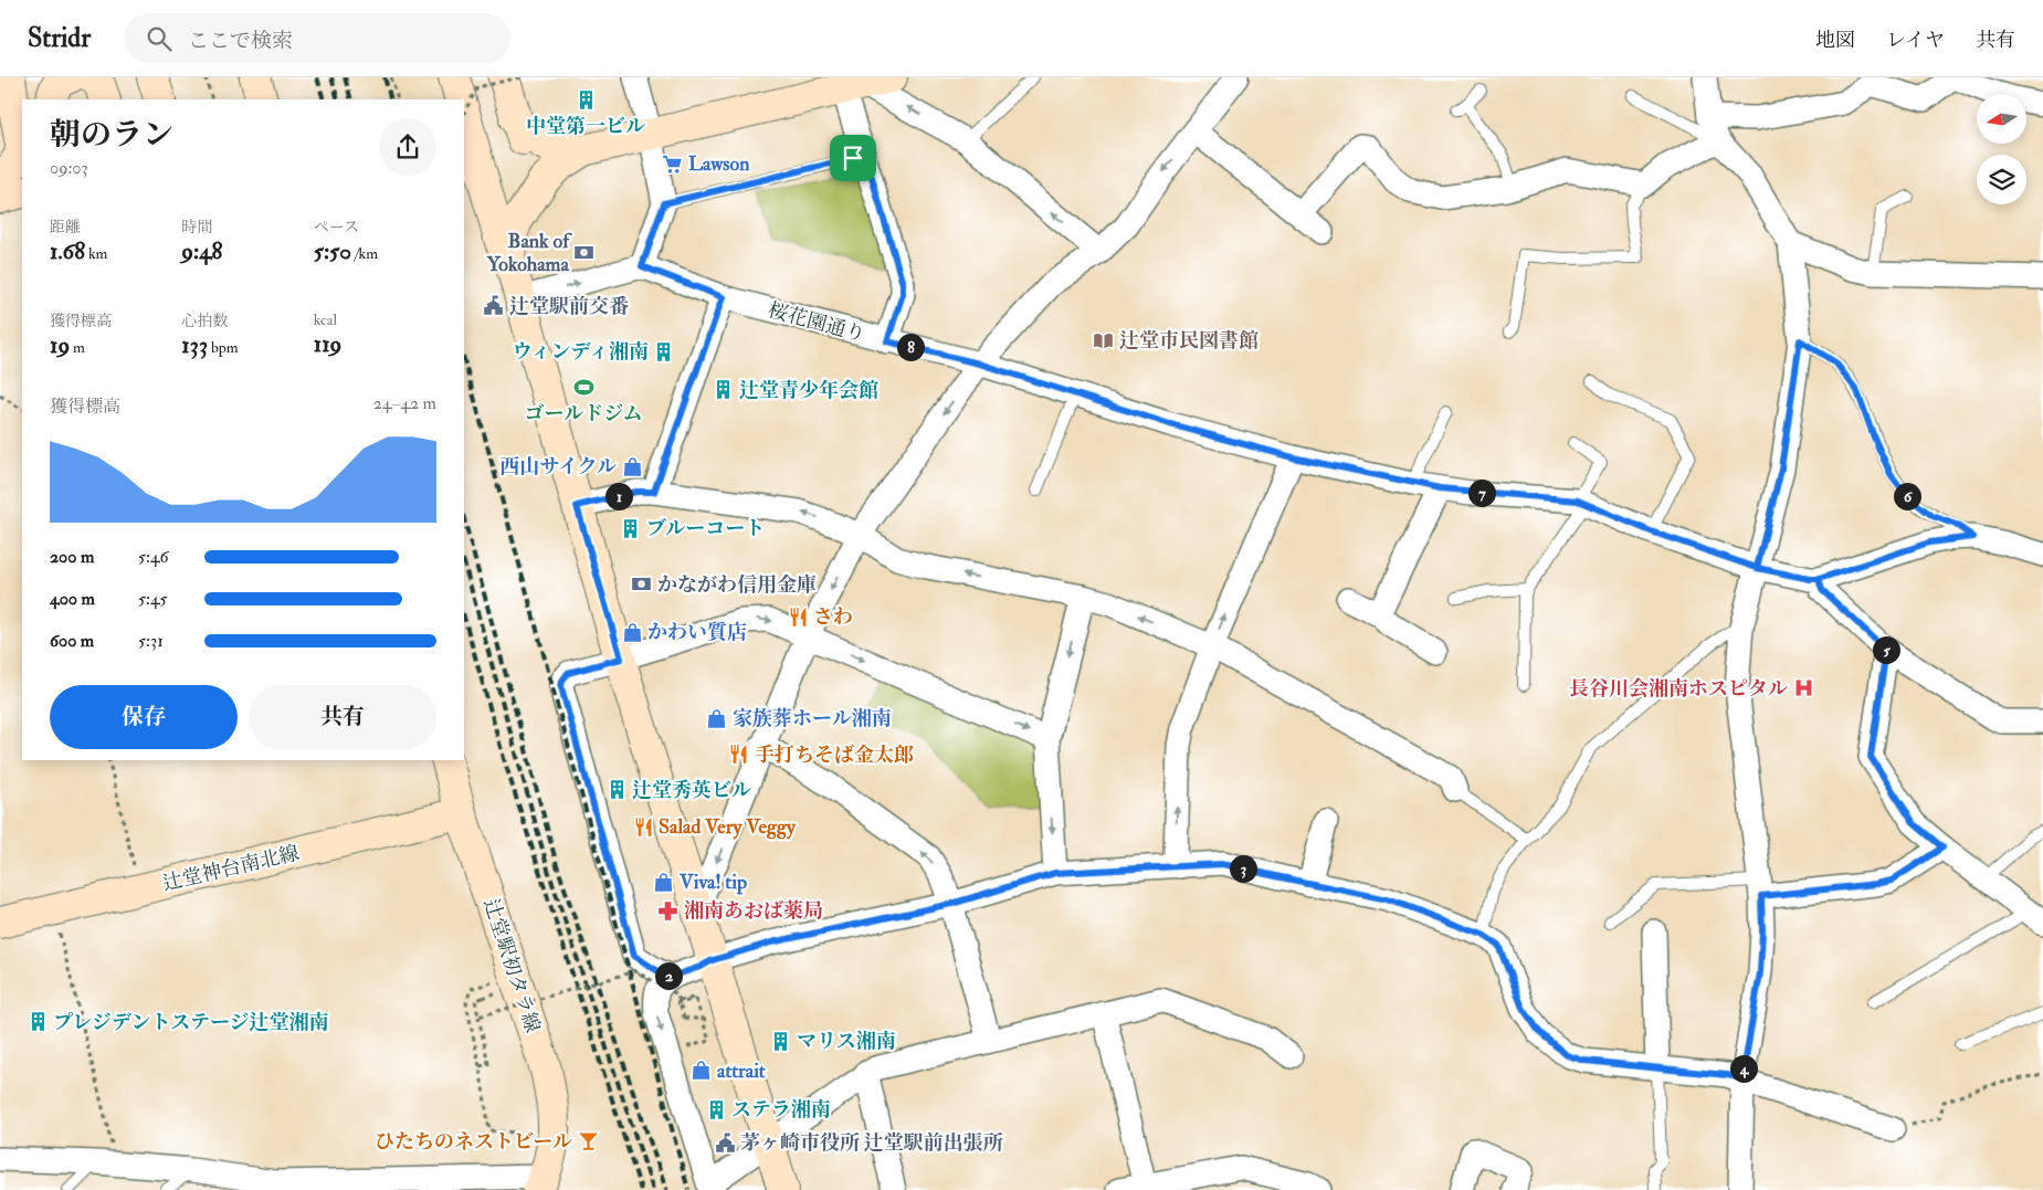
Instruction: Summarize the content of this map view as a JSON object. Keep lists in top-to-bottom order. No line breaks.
{"streets":{"street":["桜花園通り","辻堂神台南北線","辻堂駅初タラ線"]},"crossings":[["辻堂神台南北線","辻堂駅初タラ線"]],"places":{"building":["中堂第一ビル","ウィンディ湘南","辻堂青少年会館","ブルーコート","辻堂秀英ビル","プレジデントステージ辻堂湘南","マリス湘南","ステラ湘南"],"supermarket":["Lawson"],"bank":["Bank of Yokohama","かながわ信用金庫"],"public building":["辻堂駅前交番","茅ヶ崎市役所 辻堂駅前出張所"],"library":["辻堂市民図書館"],"sports":["ゴールドジム"],"shop":["西山サイクル","かわい質店","家族葬ホール湘南","Viva! tip","attrait"],"restaurant":["さわ","手打ちそば金太郎","Salad Very Veggy"],"hospital":["長谷川会湘南ホスピタル"],"pharmacy":["湘南あおば薬局"],"bar":["ひたちのネストビール"]},"north":"left","page":{"header":"Stridr","search":"ここで検索","nav":["地図","レイヤ","共有"],"heading":["朝のラン","09:03"],"stats":[["距離","1.68 km"],["時間","9:48"],["ペース","5:50 /km"],["獲得標高","19 m"],["心拍数","133 bpm"],["kcal","119"]],"pins":["8","7","1","6","5","3","2","4"],"chart":["獲得標高","24–42 m"],"list":[{"name":"200 m","note":"5:46"},{"name":"400 m","note":"5:45"},{"name":"600 m","note":"5:31"}],"buttons":["保存","共有"]}}
